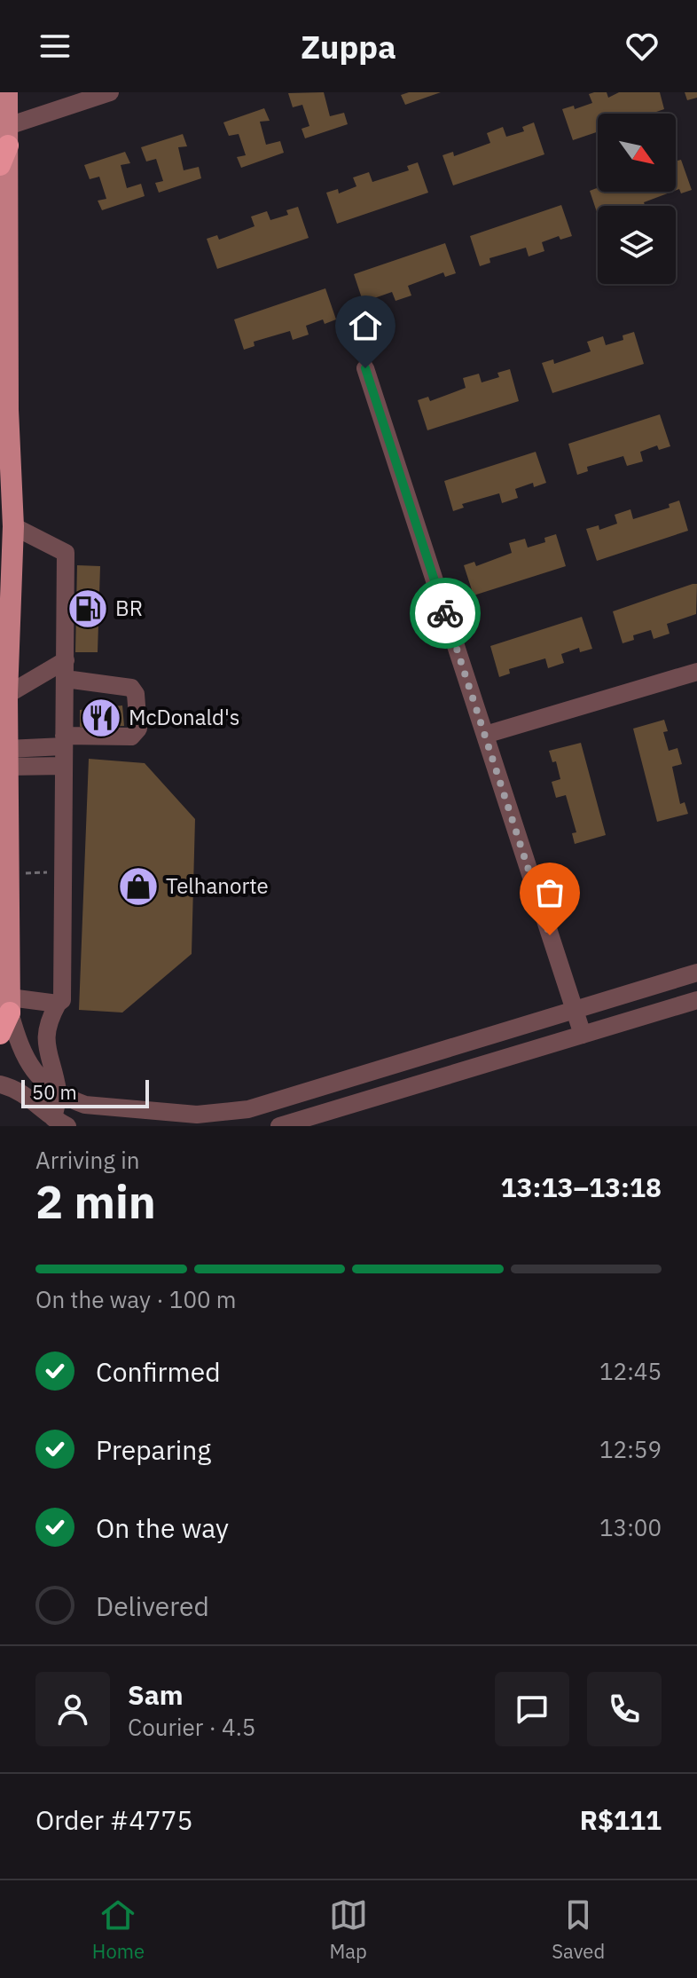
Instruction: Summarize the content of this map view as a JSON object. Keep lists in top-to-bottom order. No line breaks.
{"places":{"fuel station":["BR"],"restaurant":["McDonald's"],"shop":["Telhanorte"]},"scale_bar":"50 m","north":"bottom right","page":{"header":"Zuppa","scale":"50 m","heading":["2 min","Arriving in","13:13–13:18"],"panel":["Sam","Courier · 4.5","Order #4775","R$111"],"bar":"On the way · 100 m","list":[["Confirmed","12:45"],["Preparing","12:59"],["On the way","13:00"],"Delivered"],"tabs":["Home","Map","Saved"]}}
